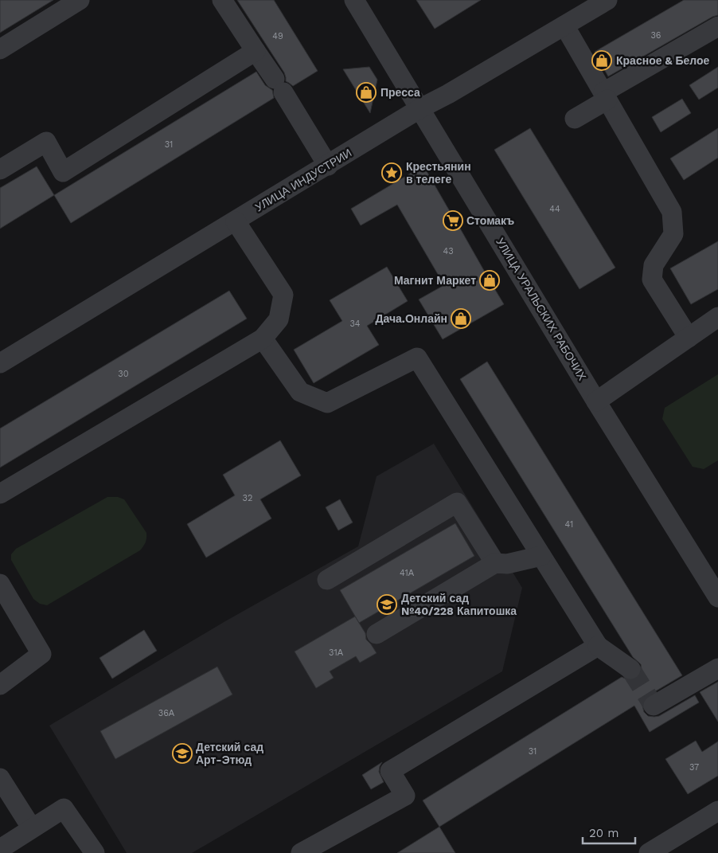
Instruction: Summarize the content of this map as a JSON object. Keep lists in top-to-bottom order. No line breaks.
{"streets":{"street":["УЛИЦА ИНДУСТРИИ","УЛИЦА УРАЛЬСКИХ РАБОЧИХ"]},"crossings":[["УЛИЦА ИНДУСТРИИ","УЛИЦА УРАЛЬСКИХ РАБОЧИХ"]],"places":{"shop":["Красное & Белое","Пресса","Магнит Маркет","Дача.Онлайн"],"place":["Крестьянин в телеге"],"supermarket":["Стомакъ"],"school or university":["Детский сад №40/228 Капитошка","Детский сад Арт-Этюд"]},"house_numbers":["36","49","31","44","43","34","30","32","41","41А","31А","36А","31","37"],"scale_bar":"20 m"}
